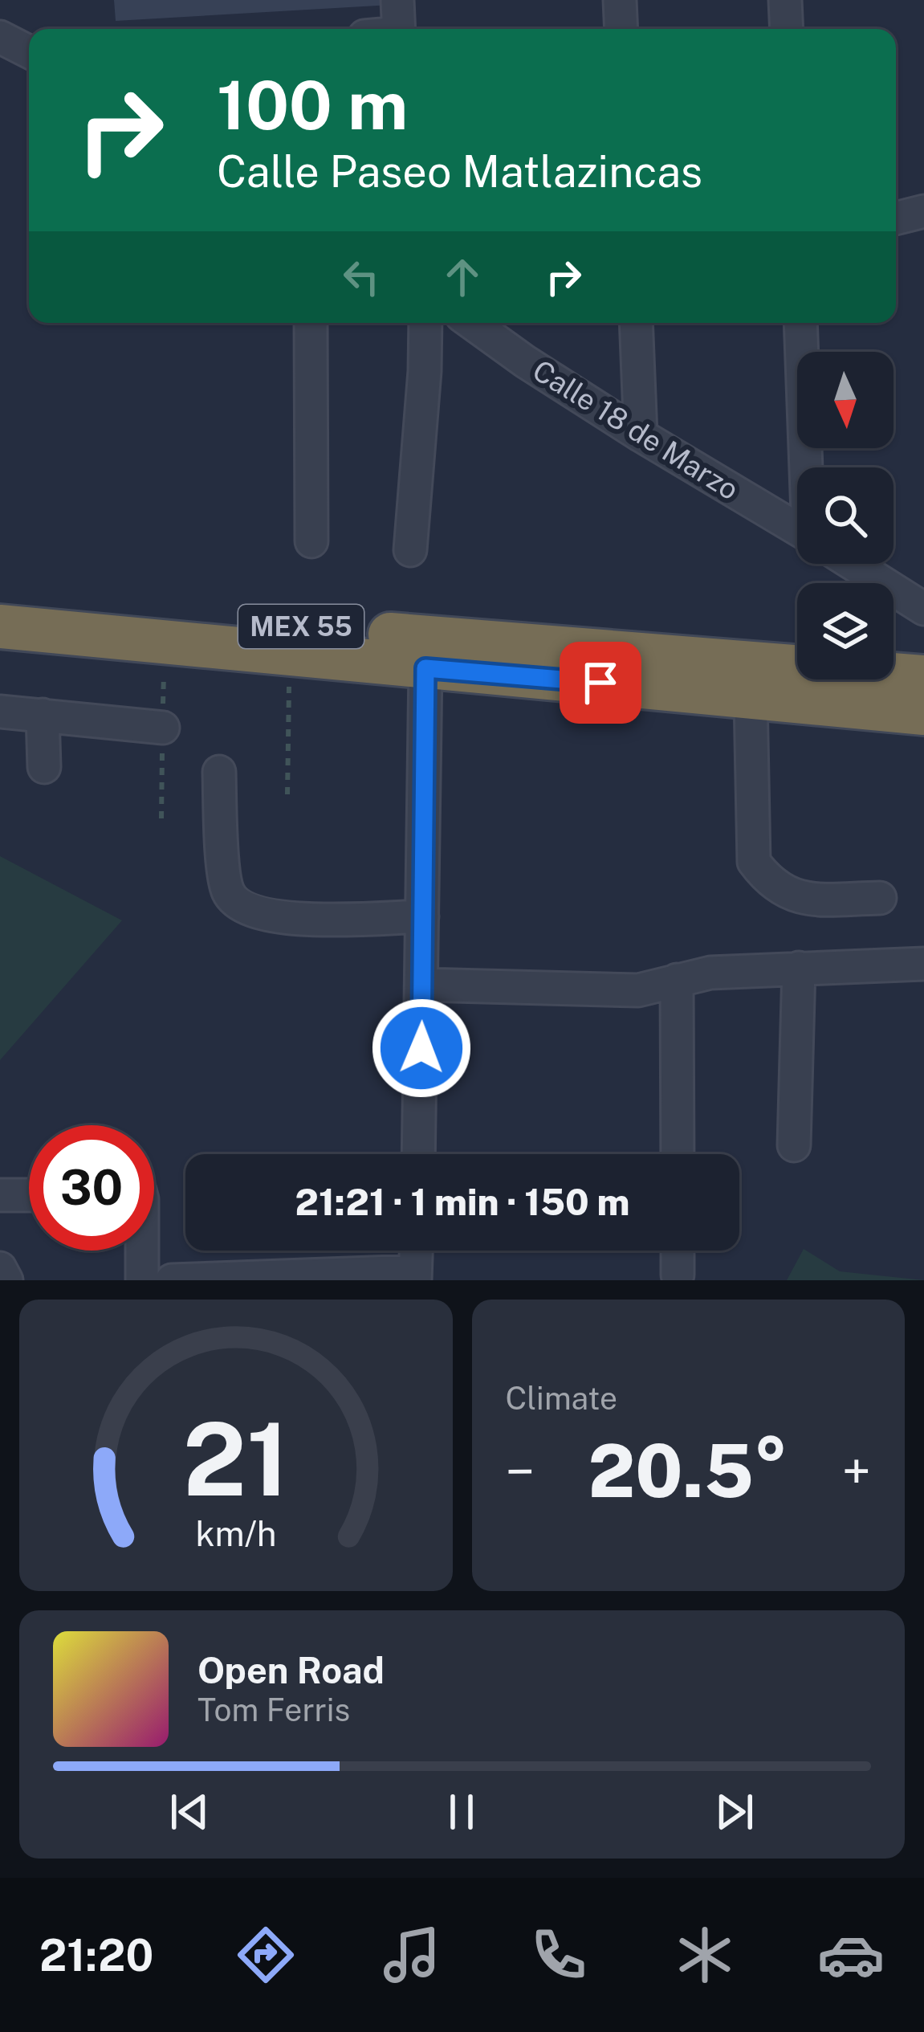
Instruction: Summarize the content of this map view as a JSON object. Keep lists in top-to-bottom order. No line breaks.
{"streets":{"highway":["MEX 55"],"street":["Calle 18 de Marzo"]},"north":"bottom","page":{"turn":["100 m","Calle Paseo Matlazincas"],"limit":"30","trip":"21:21 · 1 min · 150 m","tile":"Climate","heat":["−","20.5°","+"],"song":["Open Road","Tom Ferris"],"tabs":"21:20","gauge":["21","km/h"]}}
